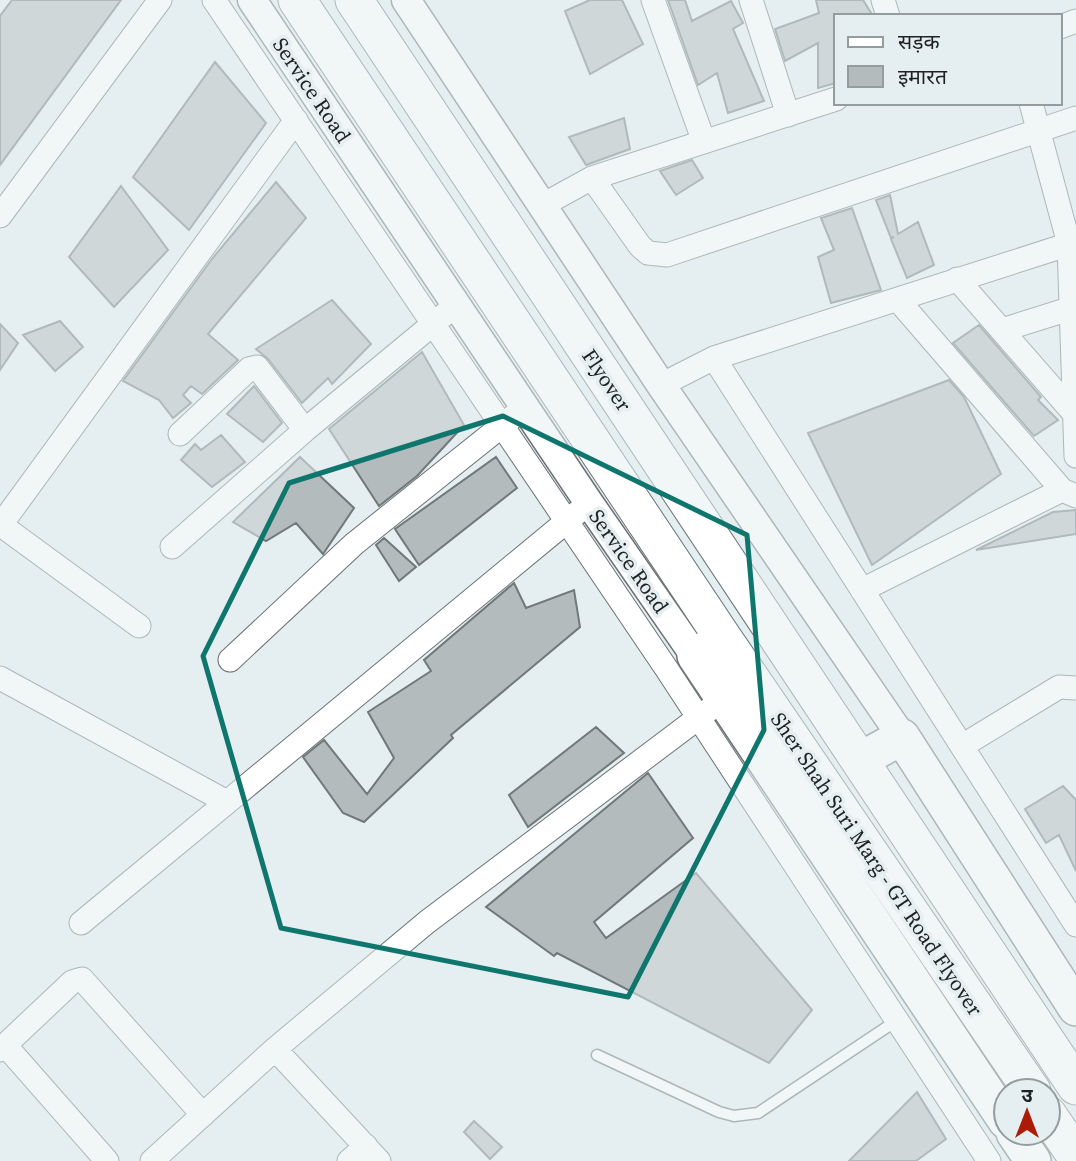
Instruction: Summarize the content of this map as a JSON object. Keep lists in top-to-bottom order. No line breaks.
{"streets":{"highway":["Flyover","Sher Shah Suri Marg - GT Road Flyover"],"main road":["Service Road"]},"crossings":[["Service Road","Sher Shah Suri Marg - GT Road Flyover"],["Flyover","Sher Shah Suri Marg - GT Road Flyover"]],"legend":["सड़क","इमारत"],"north":"top"}
